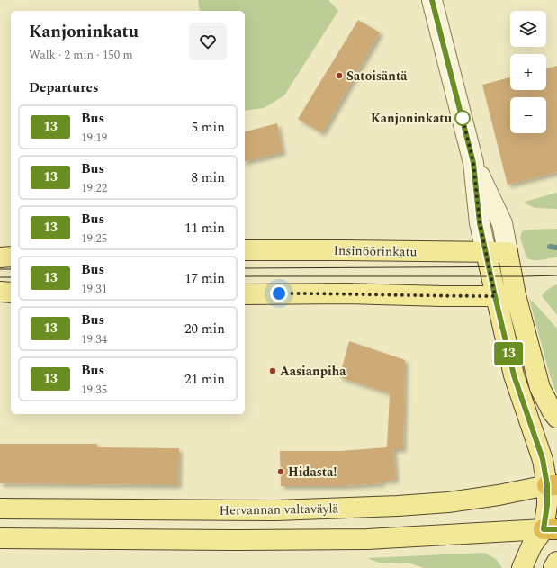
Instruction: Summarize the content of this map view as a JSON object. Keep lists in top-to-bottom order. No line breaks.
{"streets":{"main road":["Insinöörinkatu","Hervannan valtaväylä"]},"places":["Satoisäntä","Kanjoninkatu","Aasianpiha","Hidasta!"],"lines":["bus line 13"],"page":{"on_map":"13","map_buttons":["+","−"],"heading":[["Kanjoninkatu","Walk · 2 min · 150 m"],"Departures"],"list":[{"mark":"13","name":"Bus","note":"19:19","value":"5 min"},{"mark":"13","name":"Bus","note":"19:22","value":"8 min"},{"mark":"13","name":"Bus","note":"19:25","value":"11 min"},{"mark":"13","name":"Bus","note":"19:31","value":"17 min"},{"mark":"13","name":"Bus","note":"19:34","value":"20 min"},{"mark":"13","name":"Bus","note":"19:35","value":"21 min"}]}}
